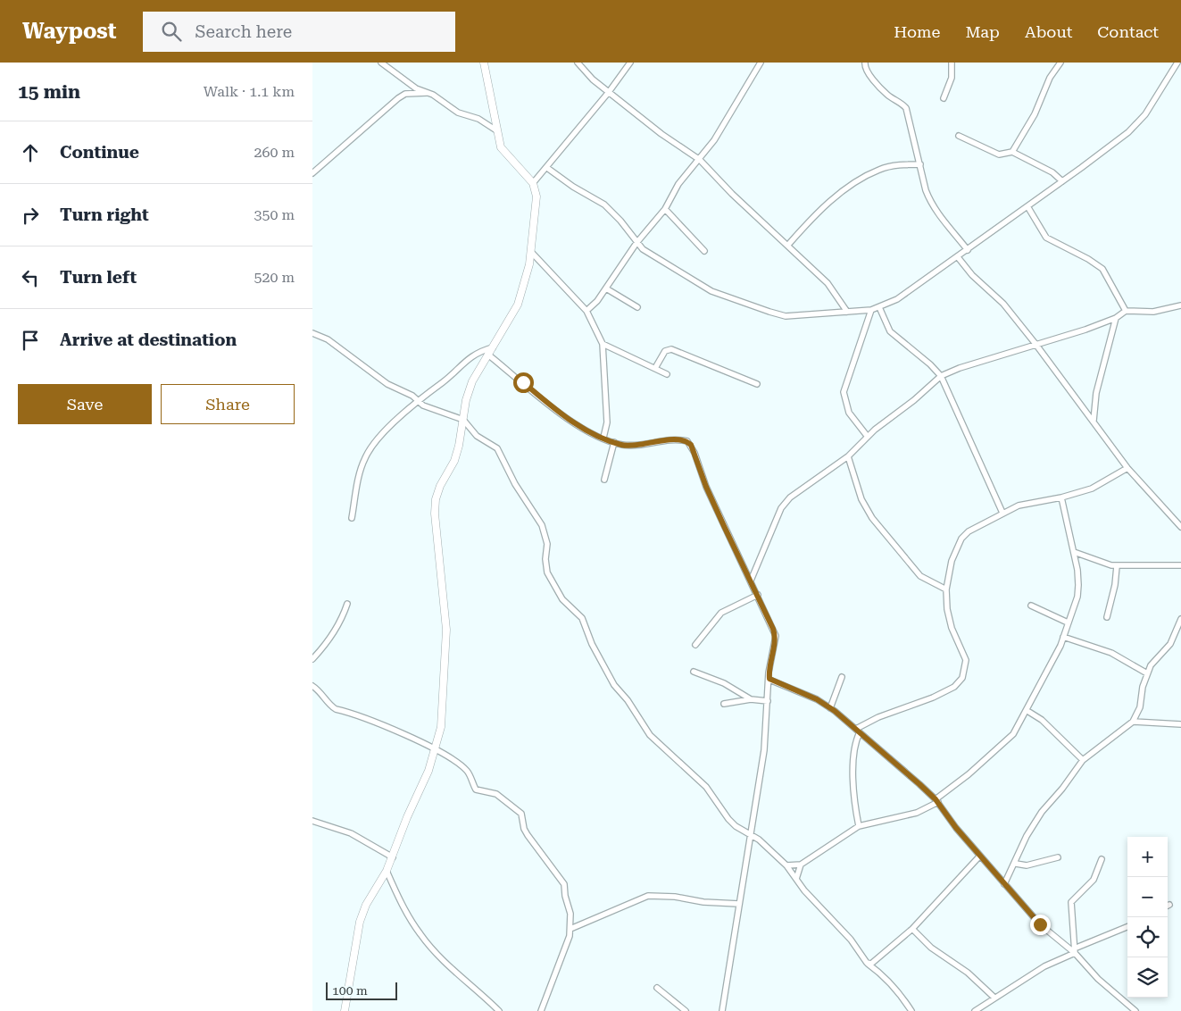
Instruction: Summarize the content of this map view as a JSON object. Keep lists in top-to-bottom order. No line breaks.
{"scale_bar":"100 m","page":{"header":"Waypost","search":"Search here","nav":["Home","Map","About","Contact"],"heading":["15 min","Walk · 1.1 km"],"list":[["Continue","260 m"],["Turn right","350 m"],["Turn left","520 m"],"Arrive at destination"],"buttons":["Save","Share"],"map_buttons":["+","−"],"scale":"100 m"}}
